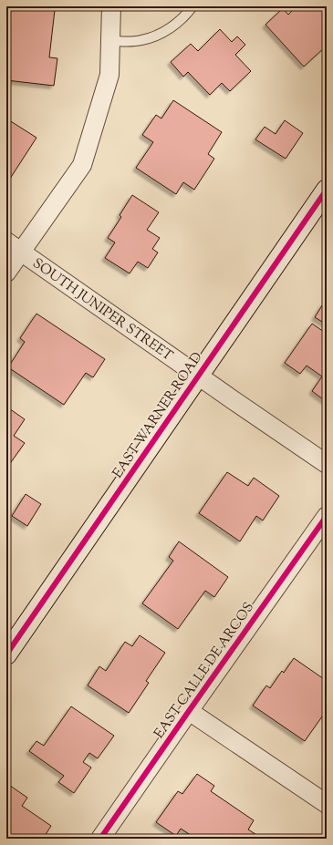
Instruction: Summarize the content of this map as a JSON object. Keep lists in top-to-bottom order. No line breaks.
{"streets":{"main road":["EAST WARNER ROAD"],"street":["SOUTH JUNIPER STREET","EAST CALLE DE ARCOS"]},"crossings":[["SOUTH JUNIPER STREET","EAST WARNER ROAD"]]}
